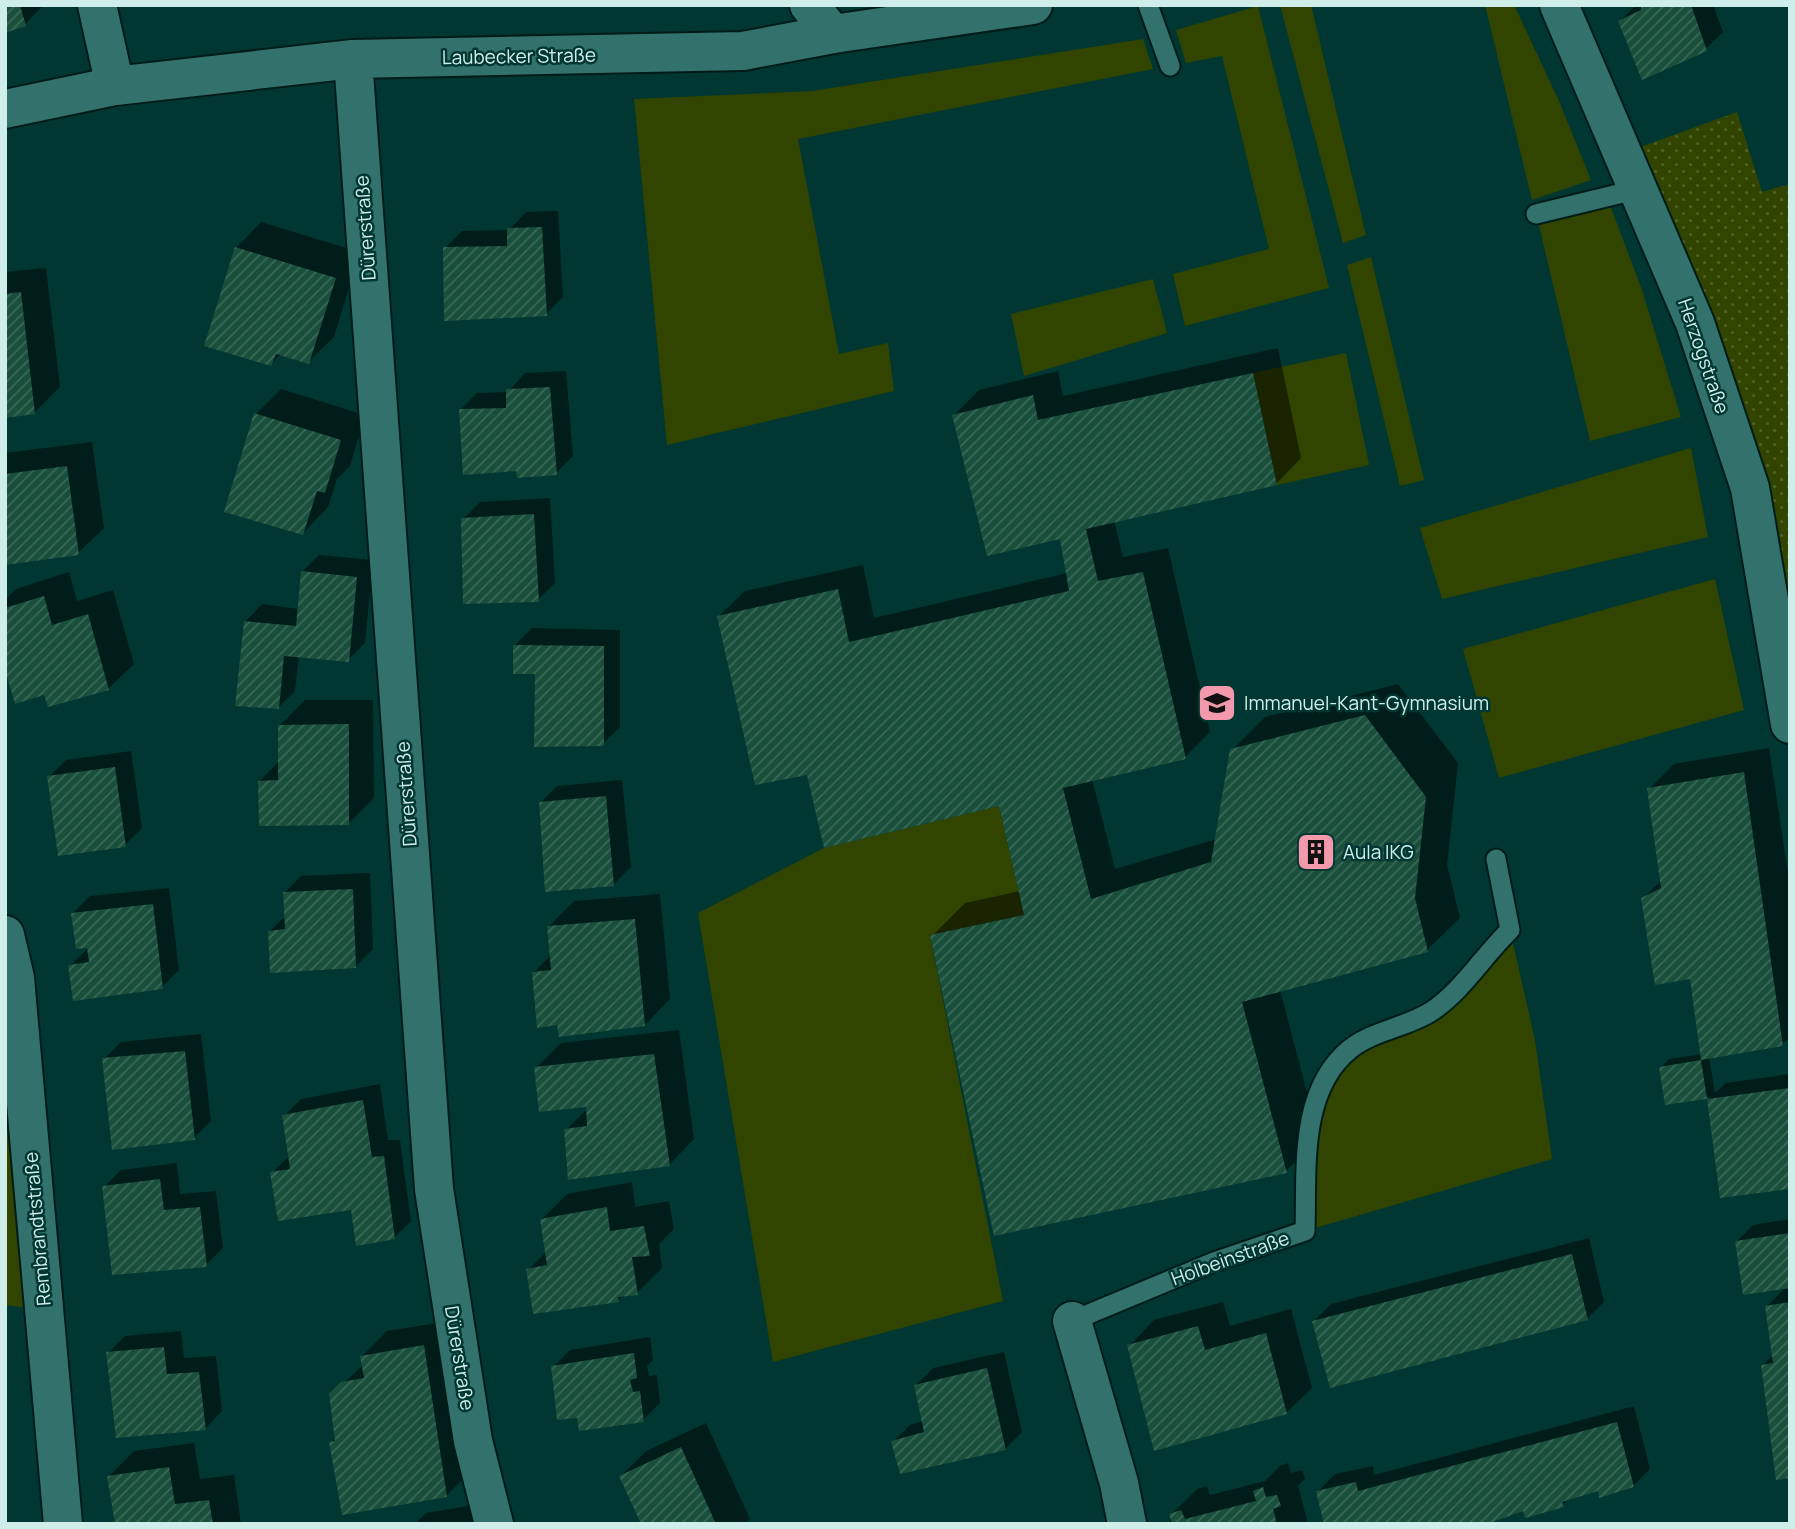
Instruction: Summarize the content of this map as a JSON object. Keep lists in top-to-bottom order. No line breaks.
{"streets":{"street":["Laubecker Straße","Dürerstraße","Herzogstraße","Rembrandtstraße","Holbeinstraße"]},"crossings":[["Laubecker Straße","Dürerstraße"]],"places":{"school or university":["Immanuel-Kant-Gymnasium"],"building":["Aula IKG"]}}
